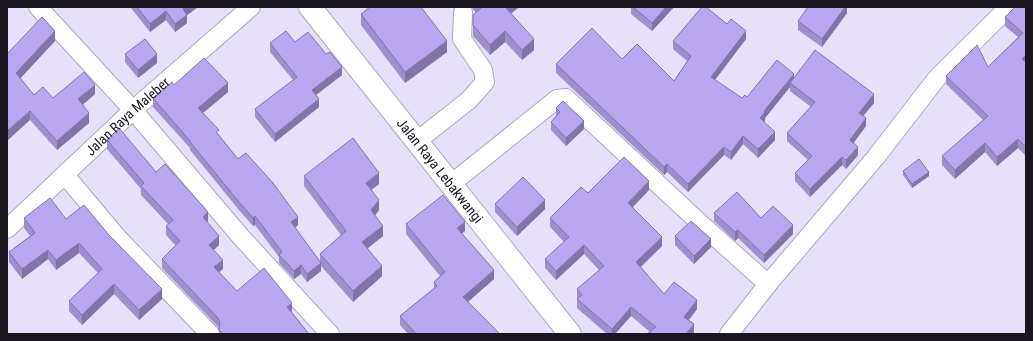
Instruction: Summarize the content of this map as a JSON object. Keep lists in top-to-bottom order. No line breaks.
{"streets":{"main road":["Jalan Raya Lebakwangi"],"street":["Jalan Raya Maleber"]}}
